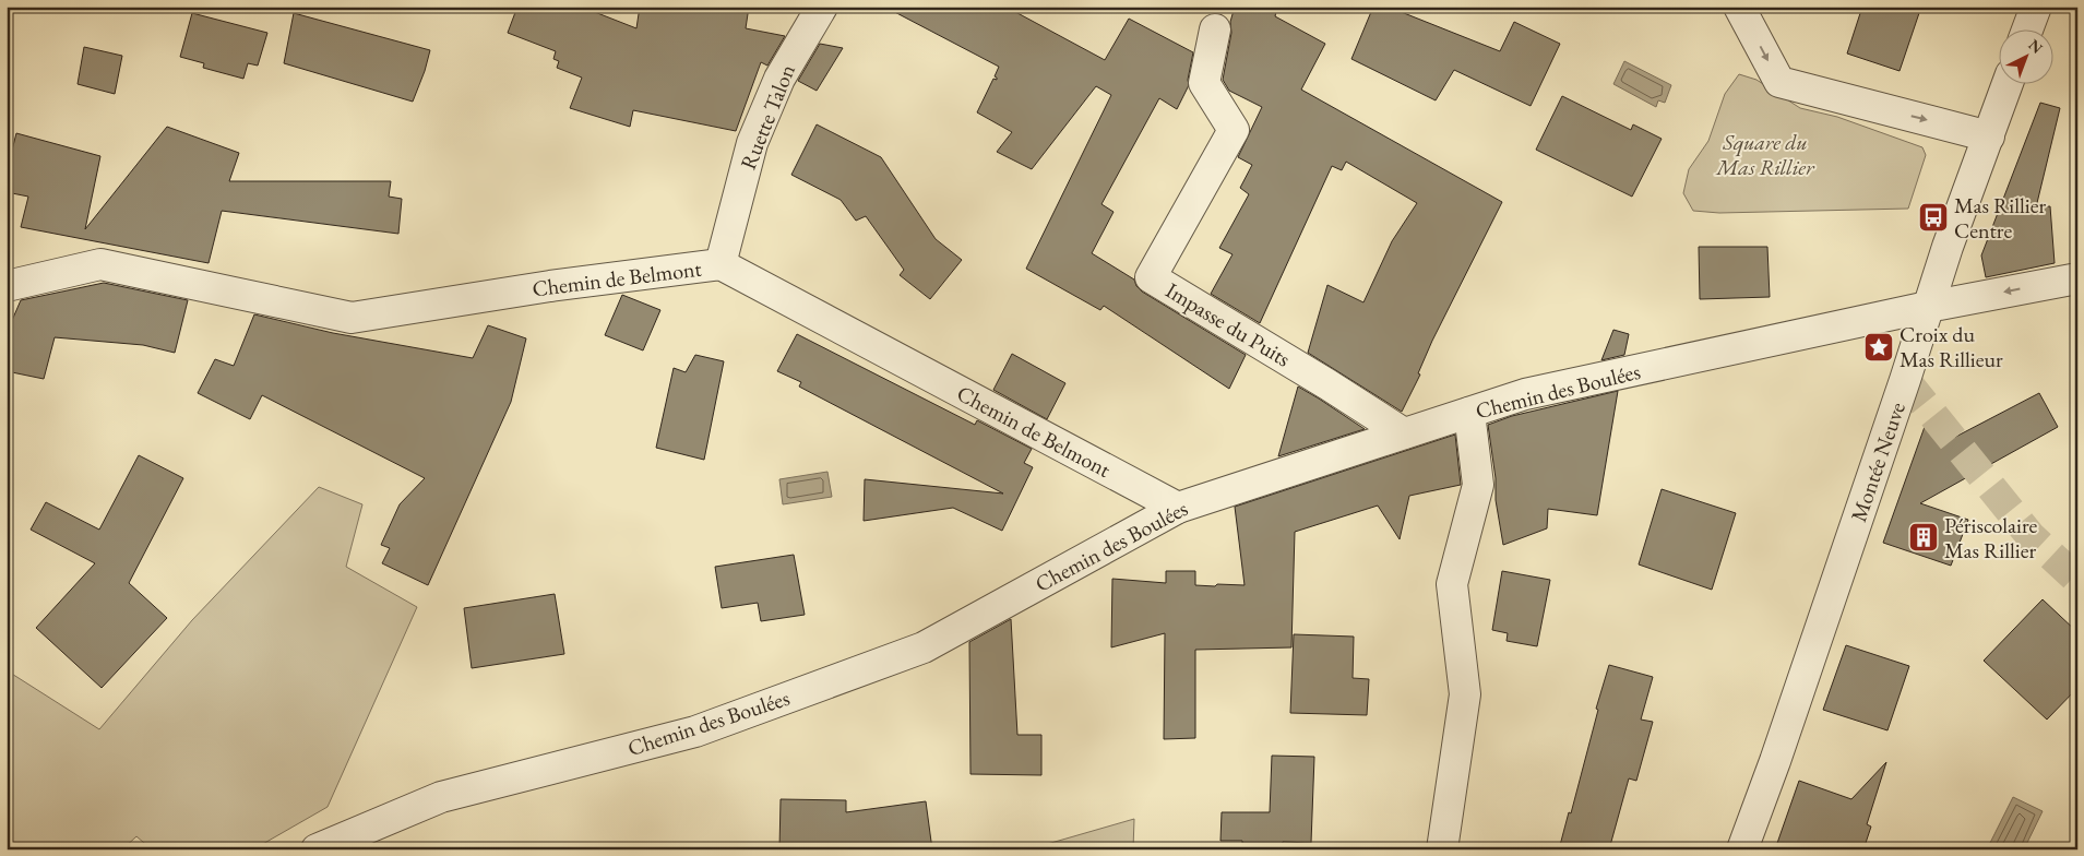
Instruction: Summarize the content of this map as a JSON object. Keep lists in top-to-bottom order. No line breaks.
{"streets":{"street":["Ruette Talon","Chemin de Belmont","Impasse du Puits","Chemin des Boulées","Montée Neuve"]},"crossings":[["Ruette Talon","Chemin de Belmont"],["Chemin de Belmont","Chemin des Boulées"],["Impasse du Puits","Chemin des Boulées"],["Chemin des Boulées","Montée Neuve"]],"parks":["Square du Mas Rillier"],"places":{"bus stop":["Mas Rillier Centre"],"place":["Croix du Mas Rillieur"],"building":["Périscolaire Mas Rillier"]},"north":"top right"}
